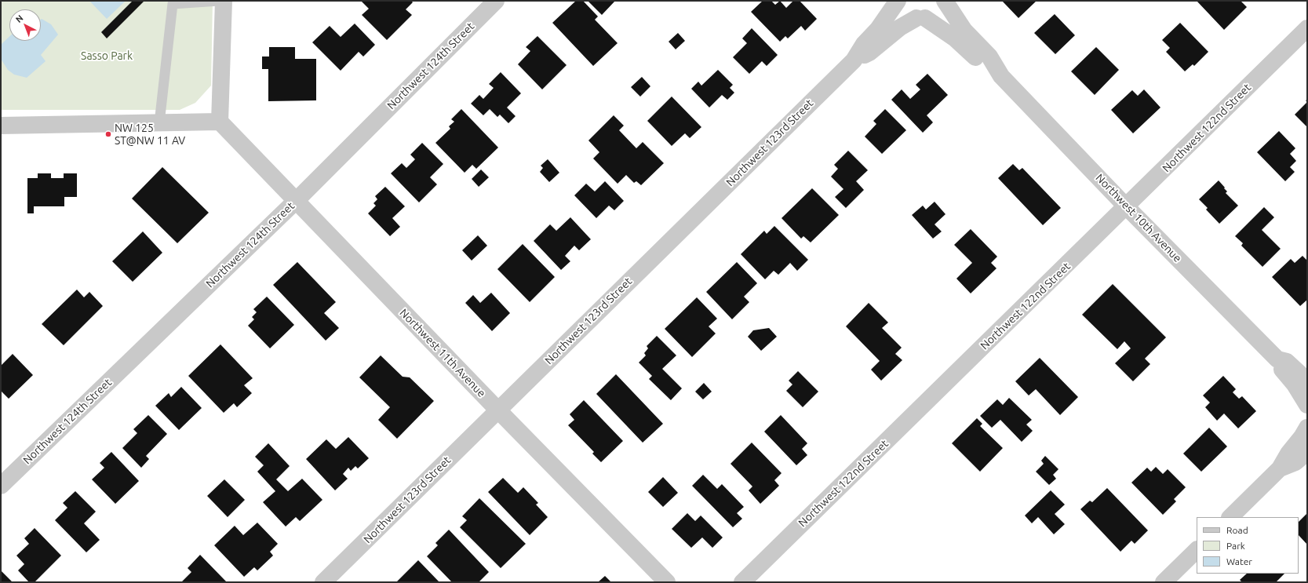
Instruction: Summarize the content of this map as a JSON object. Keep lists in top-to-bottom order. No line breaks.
{"streets":{"street":["Northwest 124th Street","Northwest 122nd Street","Northwest 123rd Street","Northwest 10th Avenue","Northwest 11th Avenue"]},"crossings":[["Northwest 124th Street","Northwest 11th Avenue"],["Northwest 122nd Street","Northwest 10th Avenue"],["Northwest 123rd Street","Northwest 10th Avenue"],["Northwest 123rd Street","Northwest 11th Avenue"]],"parks":["Sasso Park"],"places":["NW 125 ST@NW 11 AV"],"legend":["Road","Park","Water"],"north":"top left"}
